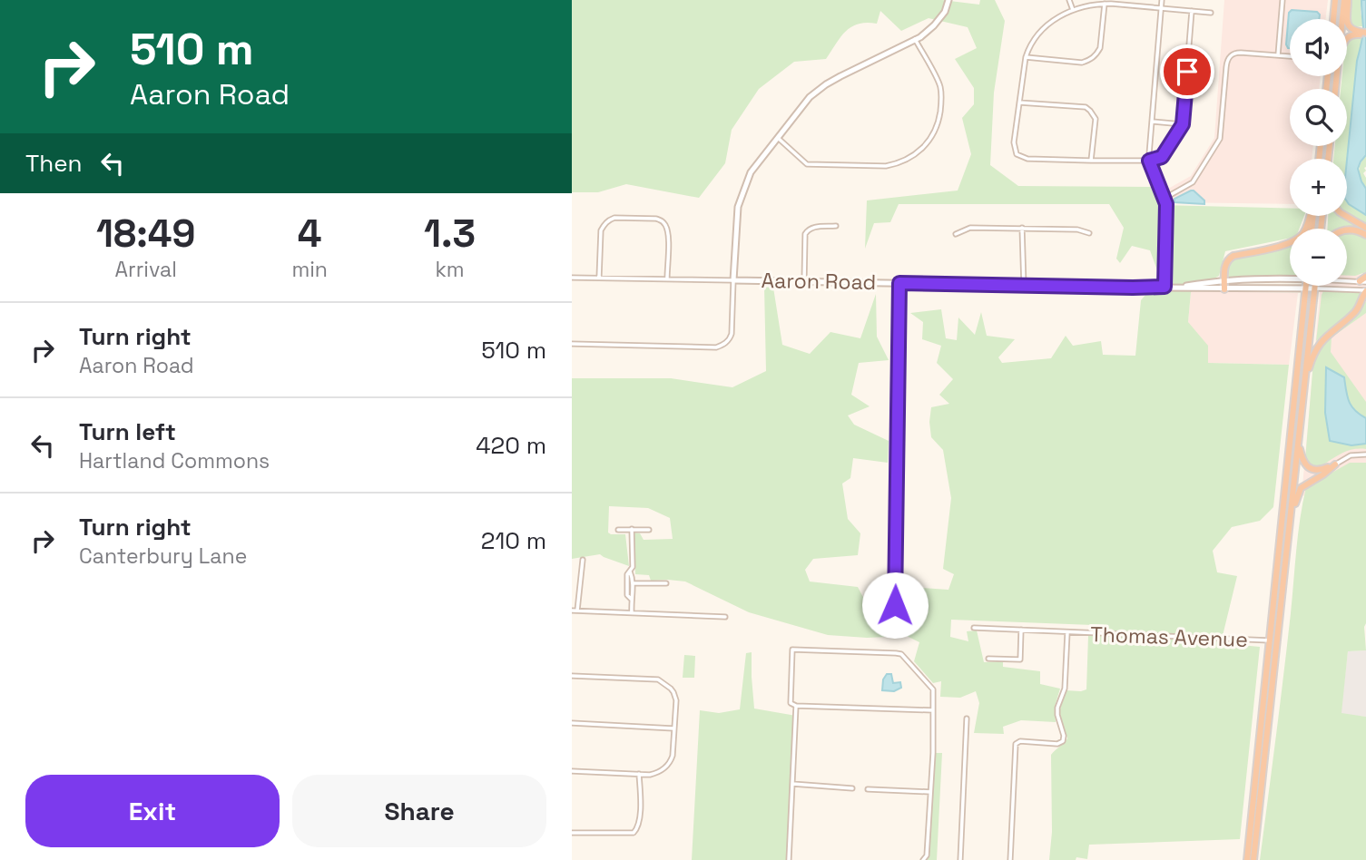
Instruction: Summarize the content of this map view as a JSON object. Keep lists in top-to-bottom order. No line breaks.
{"streets":{"street":["Aaron Road","Thomas Avenue"]},"page":{"turn":["510 m","Aaron Road"],"map_buttons":["+","−"],"then":"Then","eta":["18:49","Arrival","4","min","1.3","km"],"list":[{"name":"Turn right","note":"Aaron Road","value":"510 m"},{"name":"Turn left","note":"Hartland Commons","value":"420 m"},{"name":"Turn right","note":"Canterbury Lane","value":"210 m"}],"buttons":["Exit","Share"]}}
